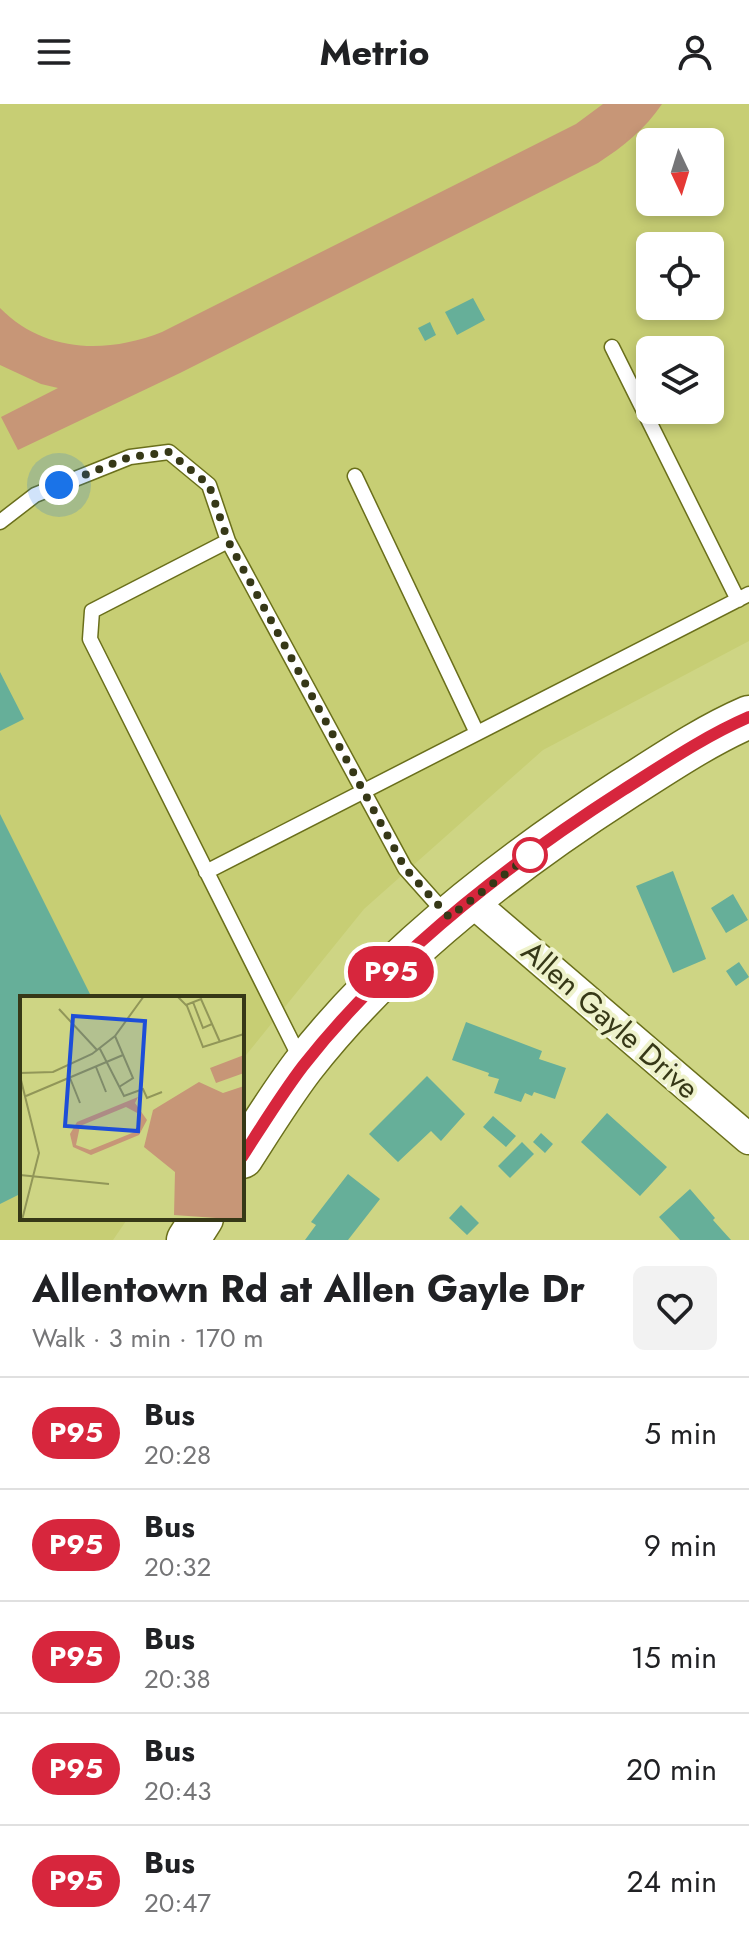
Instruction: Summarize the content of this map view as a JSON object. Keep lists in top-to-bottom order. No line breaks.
{"streets":{"street":["Allen Gayle Drive"]},"lines":["bus line P95"],"north":"bottom","page":{"header":"Metrio","on_map":"P95","heading":["Allentown Rd at Allen Gayle Dr","Walk · 3 min · 170 m"],"list":[{"mark":"P95","name":"Bus","note":"20:28","value":"5 min"},{"mark":"P95","name":"Bus","note":"20:32","value":"9 min"},{"mark":"P95","name":"Bus","note":"20:38","value":"15 min"},{"mark":"P95","name":"Bus","note":"20:43","value":"20 min"},{"mark":"P95","name":"Bus","note":"20:47","value":"24 min"}]}}
